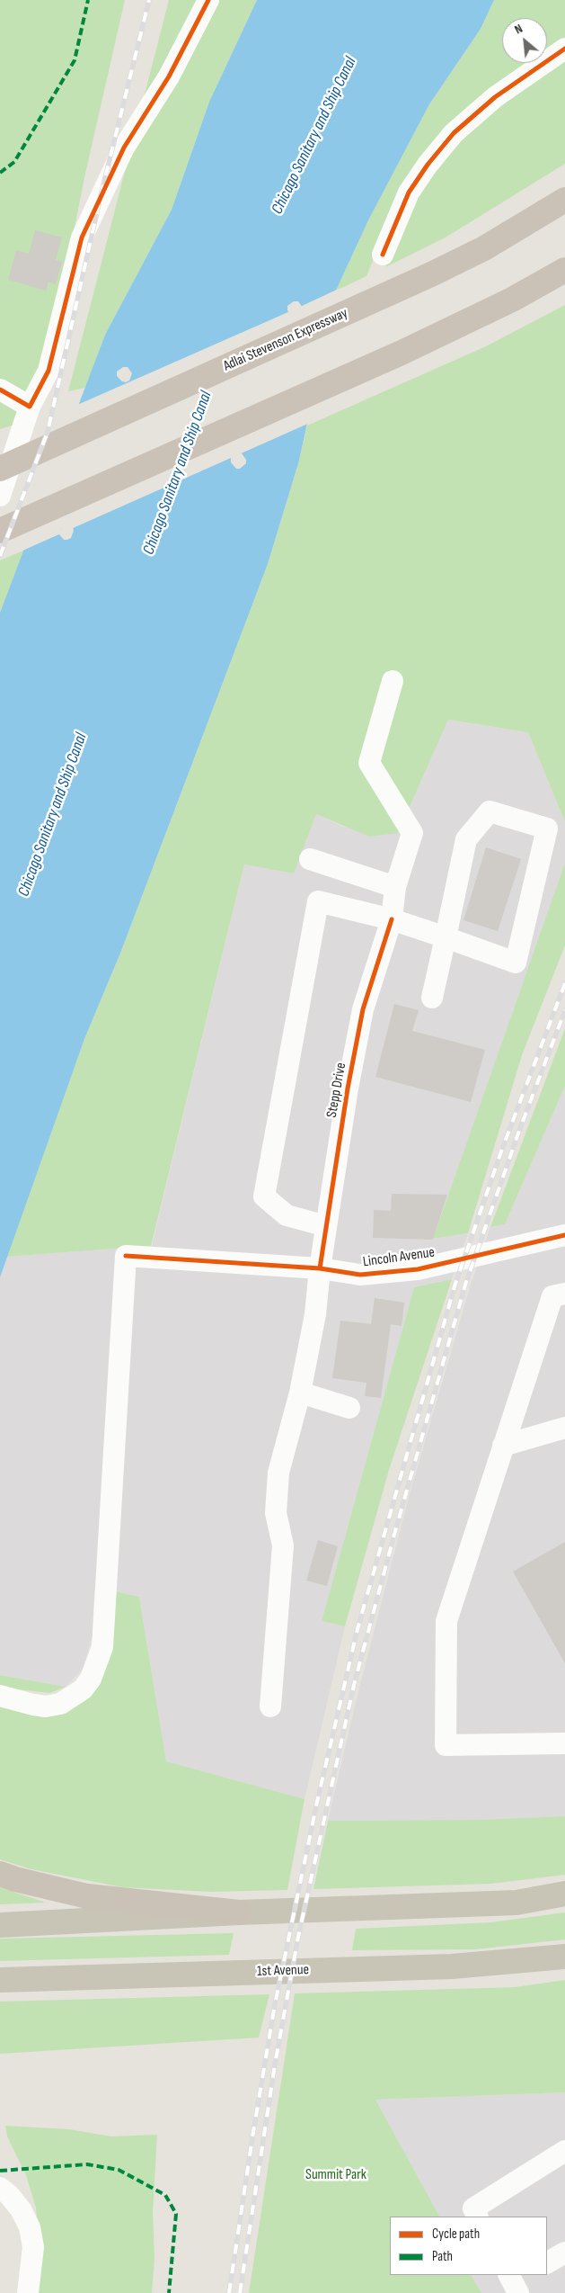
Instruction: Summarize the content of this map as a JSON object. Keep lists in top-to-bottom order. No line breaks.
{"streets":{"highway":["Adlai Stevenson Expressway"],"main road":["1st Avenue"],"street":["Stepp Drive","Lincoln Avenue"]},"crossings":[["Stepp Drive","Lincoln Avenue"]],"water":["Chicago Sanitary and Ship Canal"],"parks":["Summit Park"],"legend":["Cycle path","Path"],"north":"top left"}
